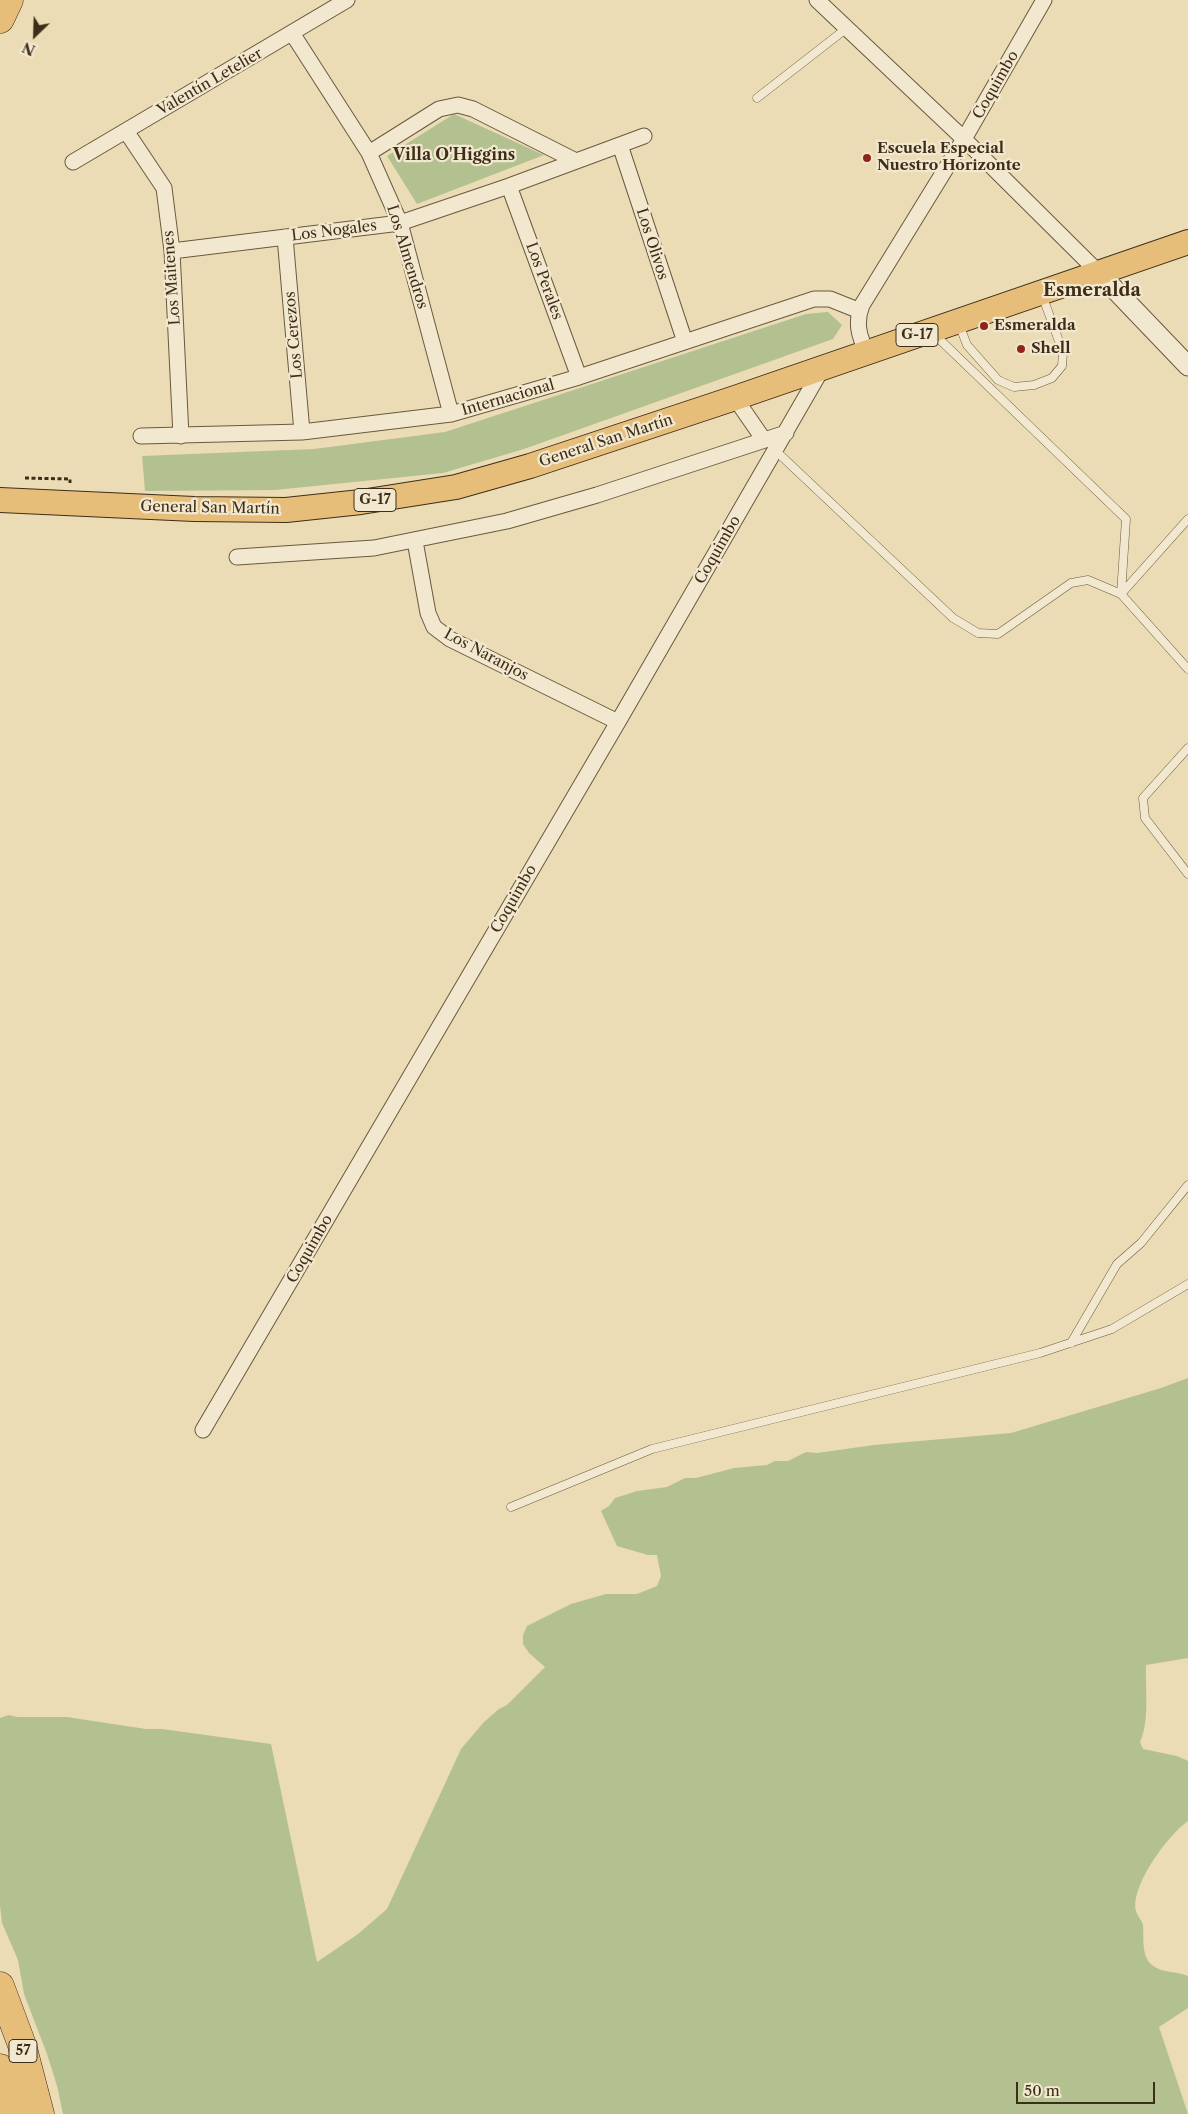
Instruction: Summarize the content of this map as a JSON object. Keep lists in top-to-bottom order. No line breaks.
{"streets":{"highway":["57"],"main road":["G-17","General San Martín"],"street":["Valentín Letelier","Coquimbo","Los Nogales","Los Olivos","Los Almendros","Los Maitenes","Los Perales","Los Cerezos","Internacional","Los Naranjos"]},"crossings":[["Valentín Letelier","Los Almendros"],["Valentín Letelier","Los Maitenes"],["Coquimbo","Internacional"],["Coquimbo","General San Martín"],["Coquimbo","Los Naranjos"],["Los Nogales","Los Olivos"],["Los Nogales","Los Almendros"],["Los Nogales","Los Maitenes"],["Los Nogales","Los Perales"],["Los Nogales","Los Cerezos"],["Los Olivos","Internacional"],["Los Almendros","Internacional"],["Los Maitenes","Internacional"],["Los Perales","Internacional"],["Los Cerezos","Internacional"]],"districts":["Villa O'Higgins","Esmeralda"],"places":["Escuela Especial Nuestro Horizonte","Esmeralda","Shell"],"scale_bar":"50 m","north":"bottom left"}
